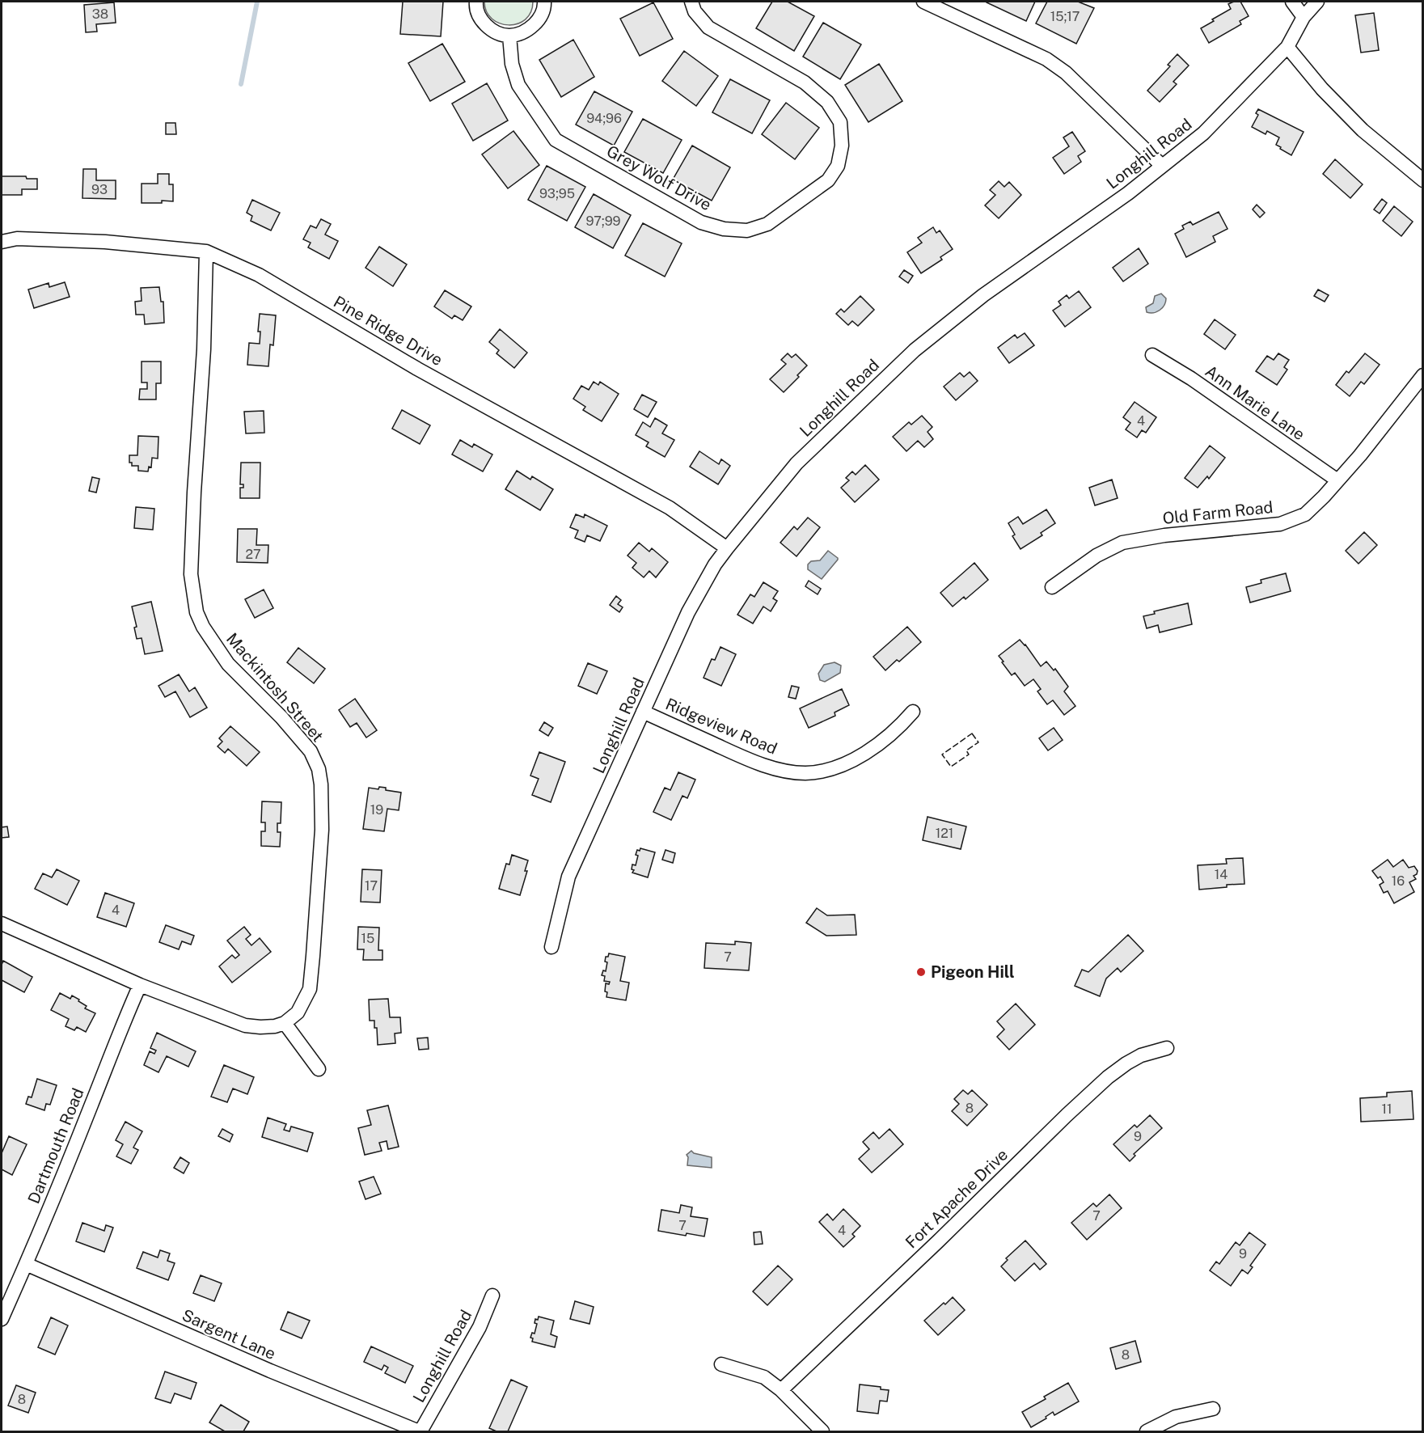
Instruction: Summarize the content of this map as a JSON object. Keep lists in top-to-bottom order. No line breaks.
{"streets":{"street":["Longhill Road","Grey Wolf Drive","Pine Ridge Drive","Ann Marie Lane","Old Farm Road","Mackintosh Street","Ridgeview Road","Dartmouth Road","Fort Apache Drive","Sargent Lane"]},"crossings":[["Longhill Road","Pine Ridge Drive"],["Longhill Road","Ridgeview Road"],["Longhill Road","Sargent Lane"],["Pine Ridge Drive","Mackintosh Street"],["Ann Marie Lane","Old Farm Road"],["Dartmouth Road","Sargent Lane"]],"places":["Pigeon Hill"],"house_numbers":["38","15;17","94;96","93","93;95","97;99","4","27","19","121","14","16","17","4","15","7","8","11","9","7","7","4","9","8","8"]}
